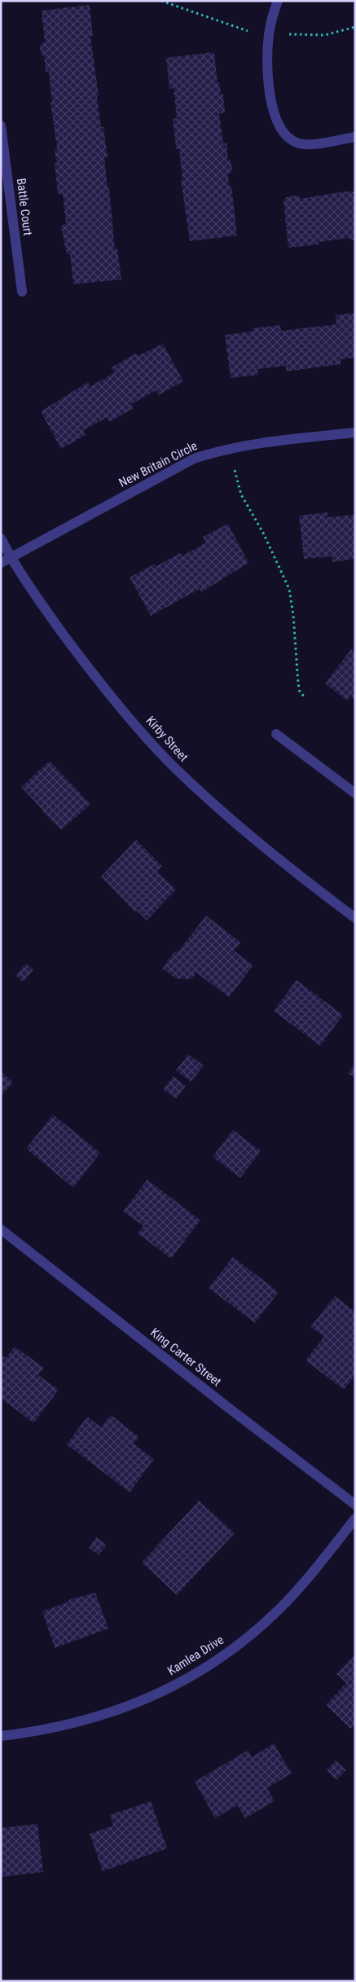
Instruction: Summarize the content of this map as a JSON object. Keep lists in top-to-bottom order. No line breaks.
{"streets":{"street":["Battle Court","New Britain Circle","Kirby Street","King Carter Street","Kamlea Drive"]},"crossings":[["New Britain Circle","Kirby Street"]]}
